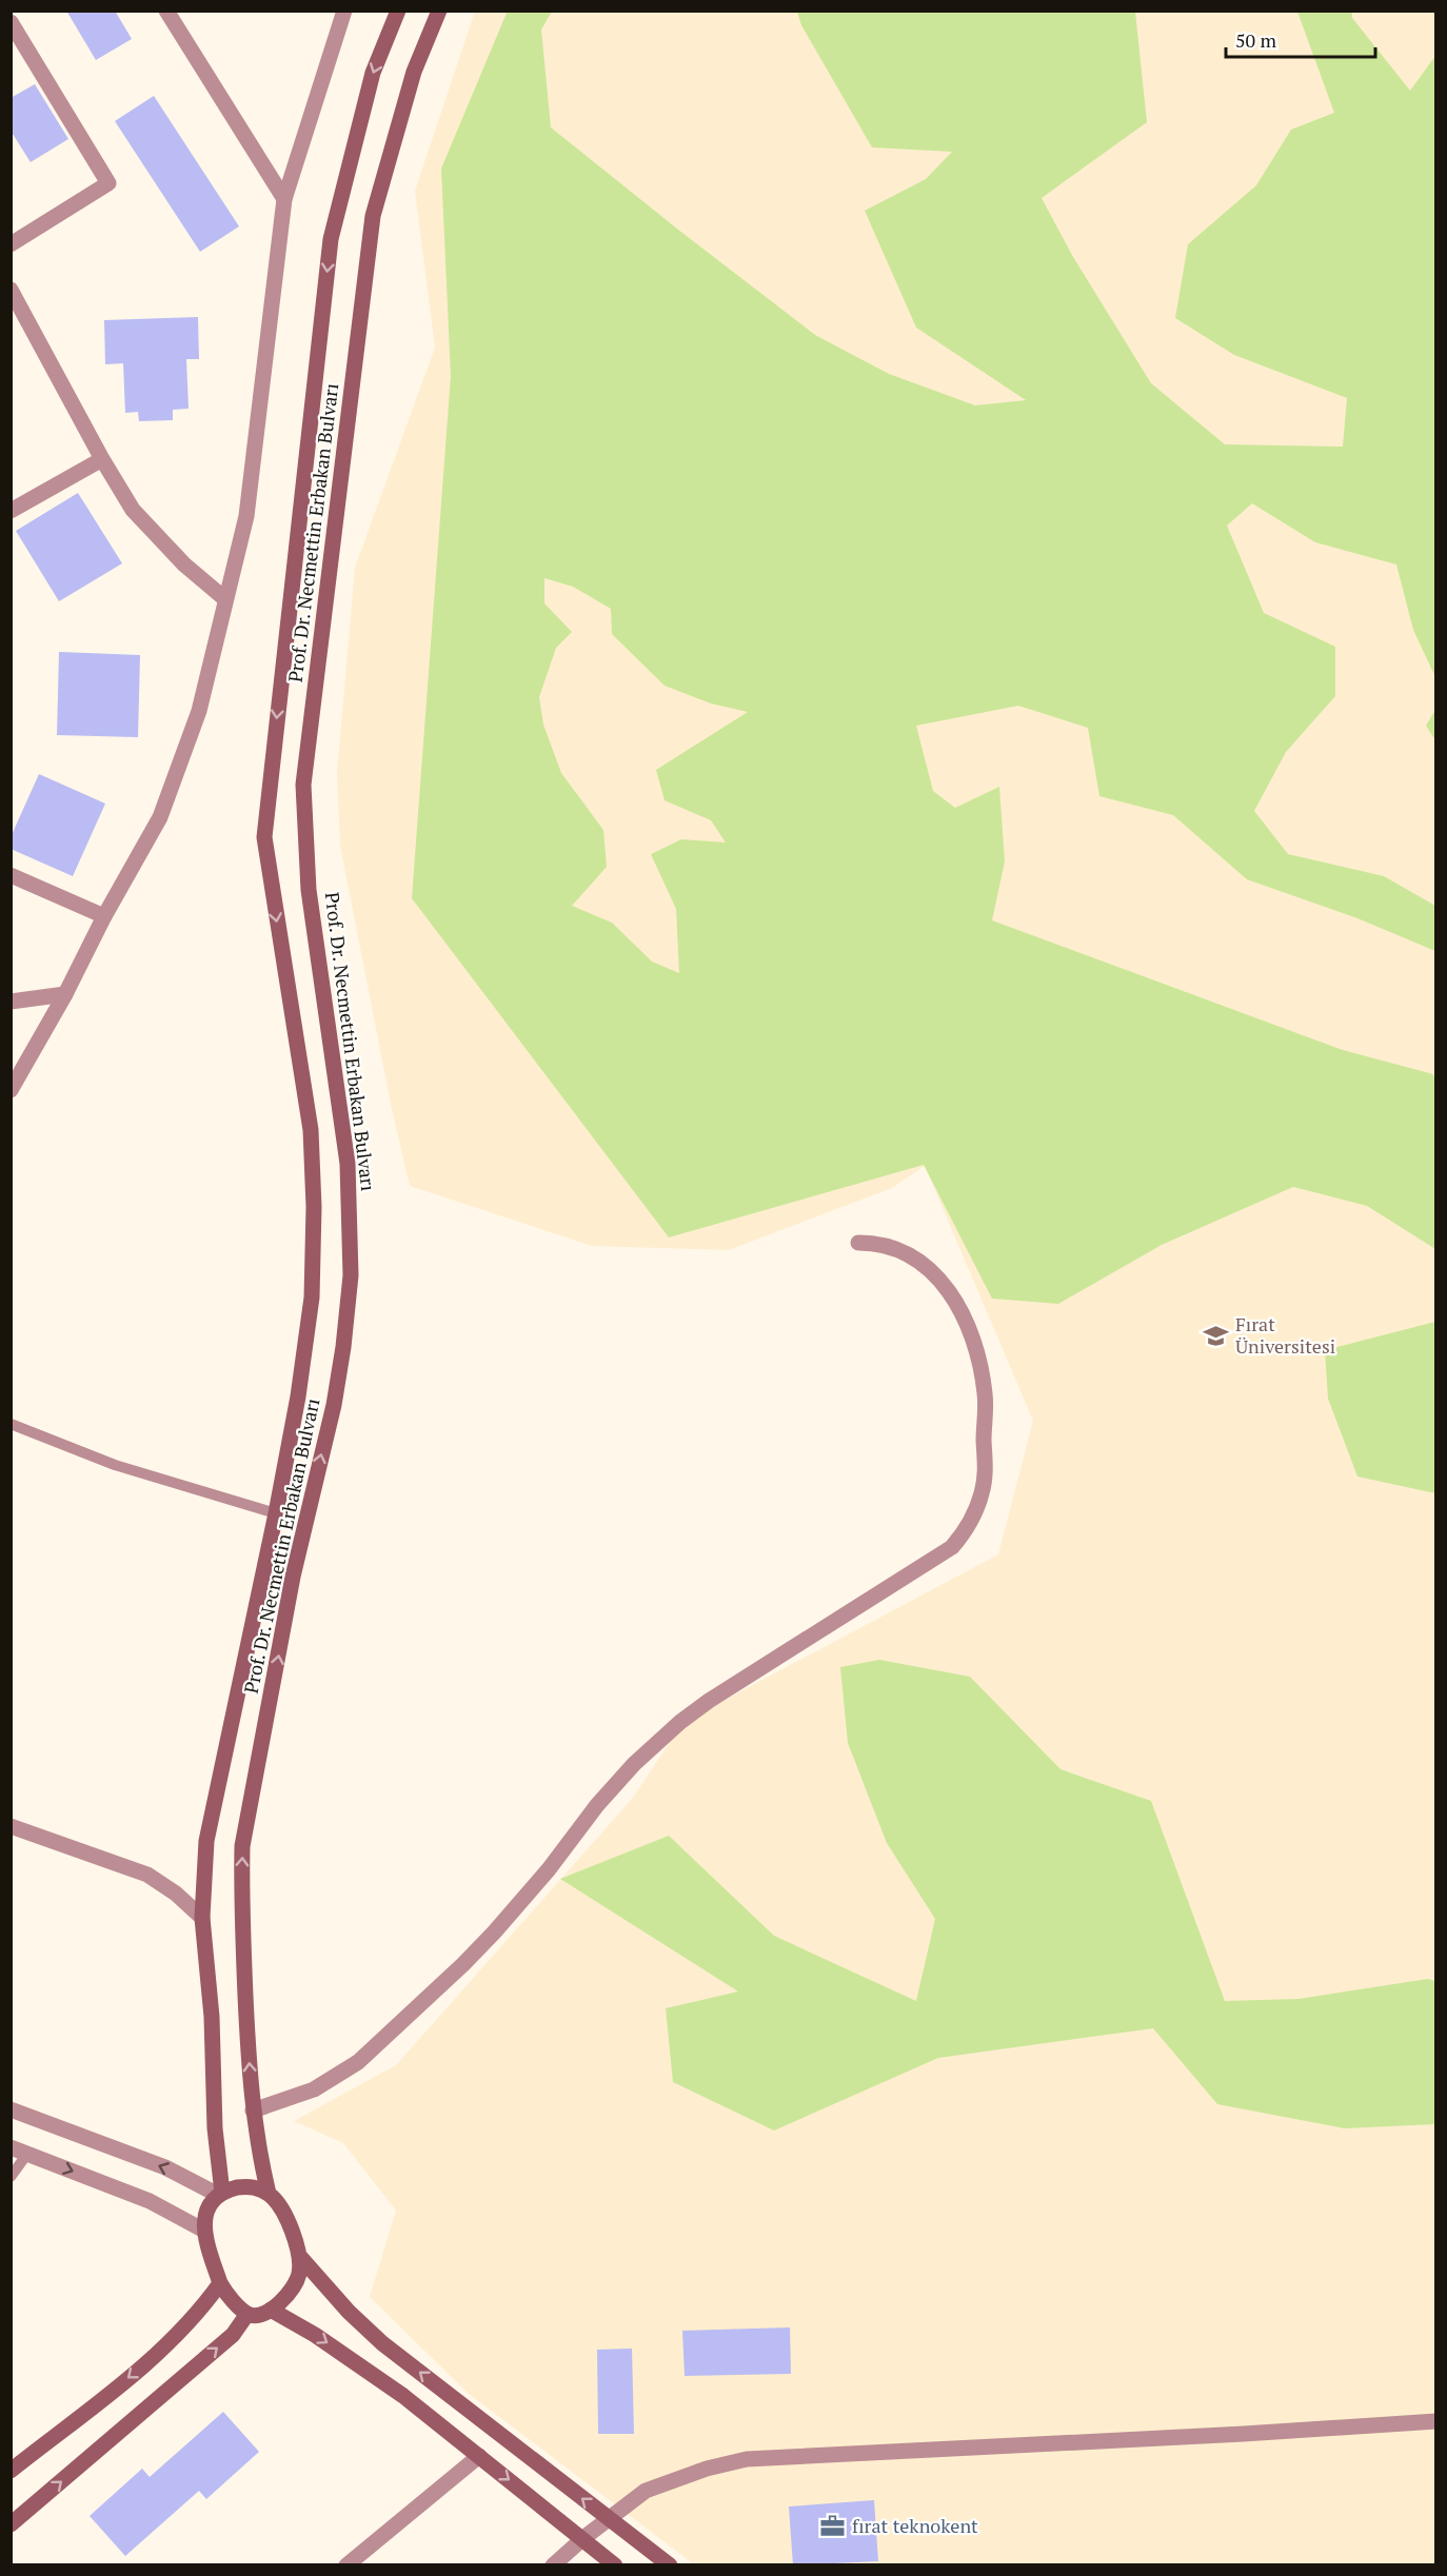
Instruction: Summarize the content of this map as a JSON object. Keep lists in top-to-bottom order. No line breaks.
{"streets":{"main road":["Prof. Dr. Necmettin Erbakan Bulvarı"]},"places":{"school or university":["Fırat Üniversitesi"],"office":["fırat teknokent"]},"scale_bar":"50 m"}
